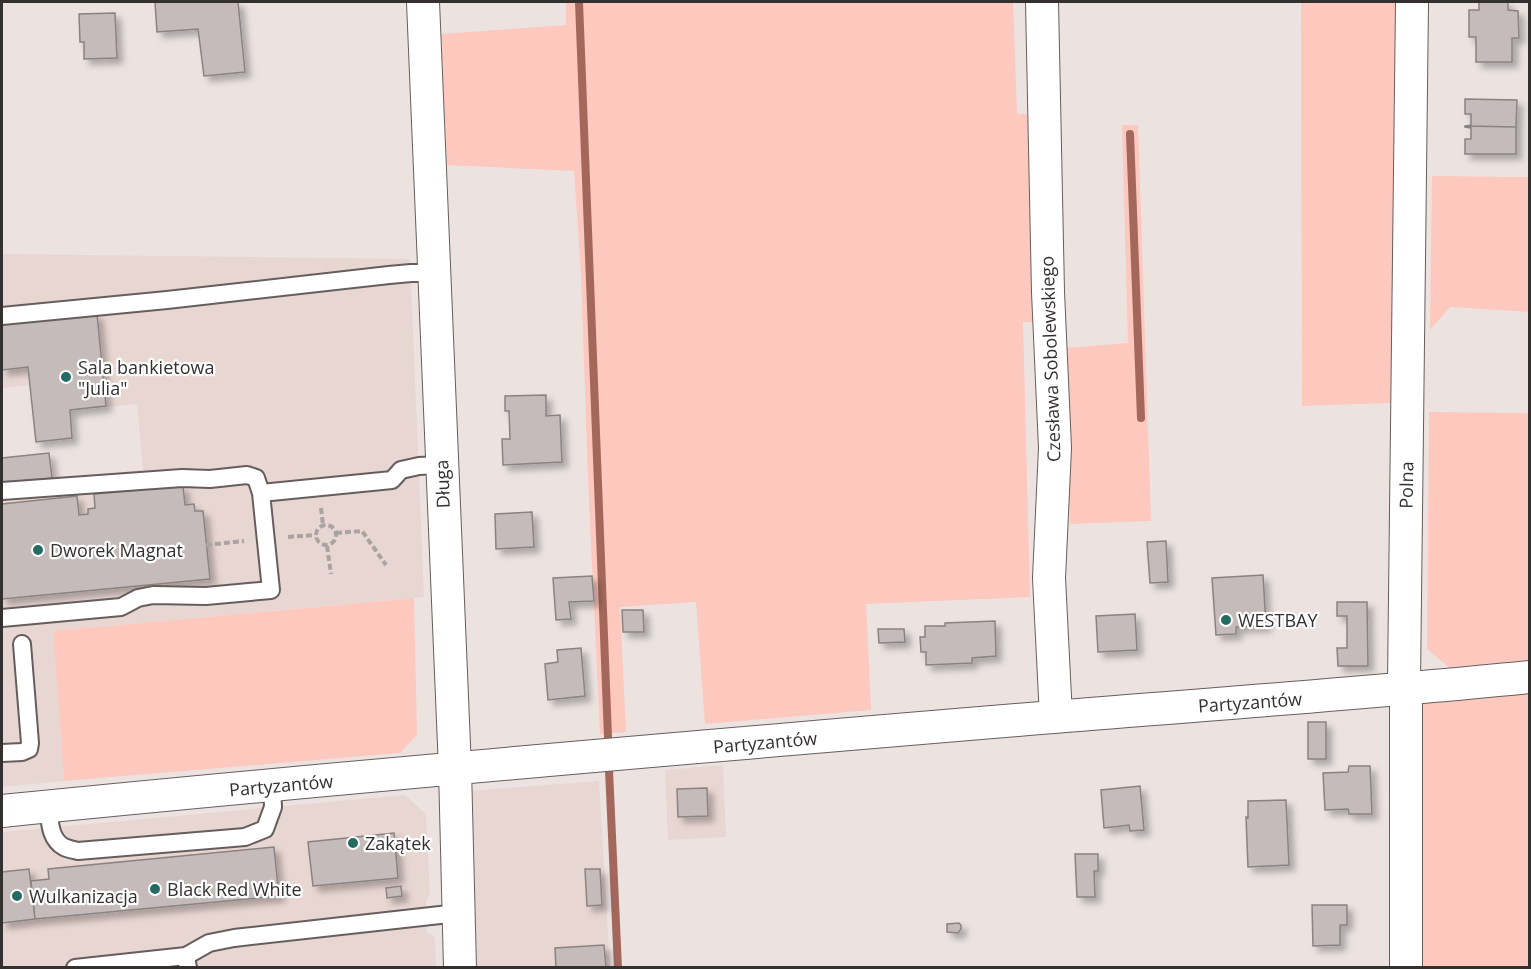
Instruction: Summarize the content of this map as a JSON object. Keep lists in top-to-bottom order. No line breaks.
{"streets":{"street":["Czesława Sobolewskiego","Długa","Polna","Partyzantów"]},"crossings":[["Czesława Sobolewskiego","Partyzantów"],["Długa","Partyzantów"],["Polna","Partyzantów"]],"places":["Sala bankietowa \"Julia\"","Dworek Magnat","WESTBAY","Zakątek","Black Red White","Wulkanizacja"]}
